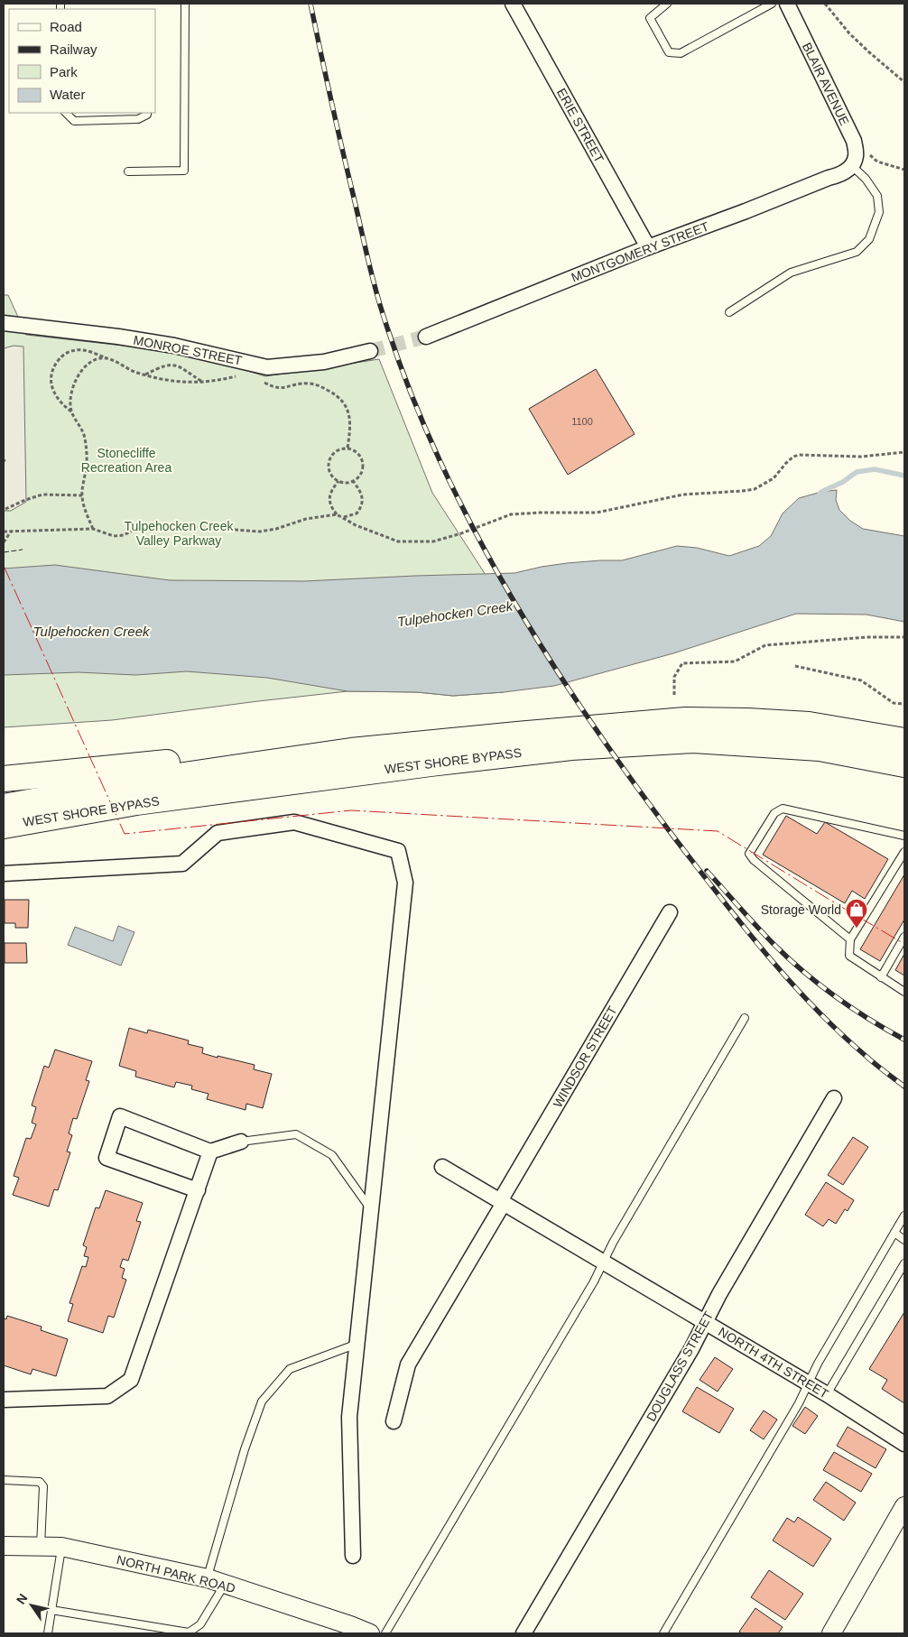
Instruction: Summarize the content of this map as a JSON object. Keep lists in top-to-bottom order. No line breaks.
{"streets":{"highway":["WEST SHORE BYPASS"],"street":["BLAIR AVENUE","ERIE STREET","MONTGOMERY STREET","MONROE STREET","WINDSOR STREET","NORTH 4TH STREET","DOUGLASS STREET","NORTH PARK ROAD"]},"crossings":[["BLAIR AVENUE","MONTGOMERY STREET"],["ERIE STREET","MONTGOMERY STREET"],["WINDSOR STREET","NORTH 4TH STREET"],["NORTH 4TH STREET","DOUGLASS STREET"]],"water":["Tulpehocken Creek"],"parks":["Stonecliffe Recreation Area","Tulpehocken Creek Valley Parkway"],"places":{"shop":["Storage World"]},"house_numbers":["1100"],"legend":["Road","Railway","Park","Water"],"north":"top left"}
